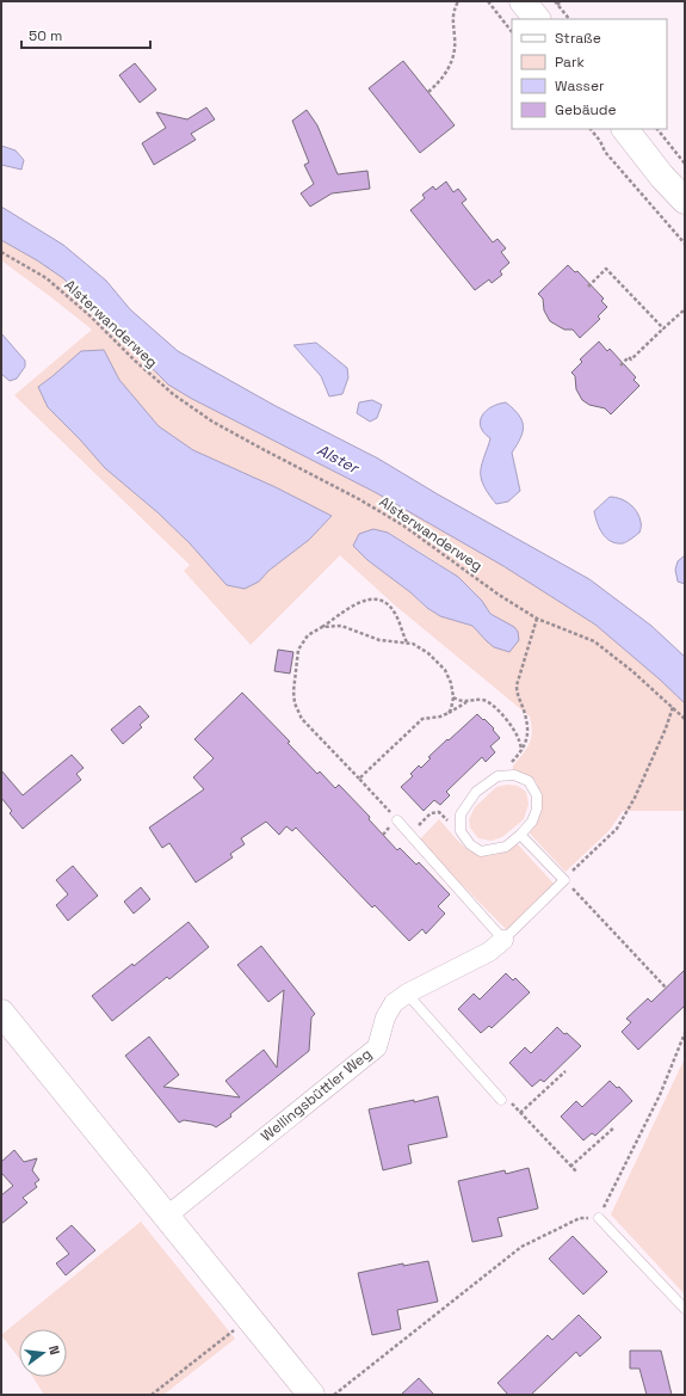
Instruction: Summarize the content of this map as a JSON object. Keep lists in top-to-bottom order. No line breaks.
{"streets":{"street":["Wellingsbüttler Weg"],"path":["Alsterwanderweg"]},"water":["Alster"],"legend":["Straße","Park","Wasser","Gebäude"],"scale_bar":"50 m","north":"right"}
